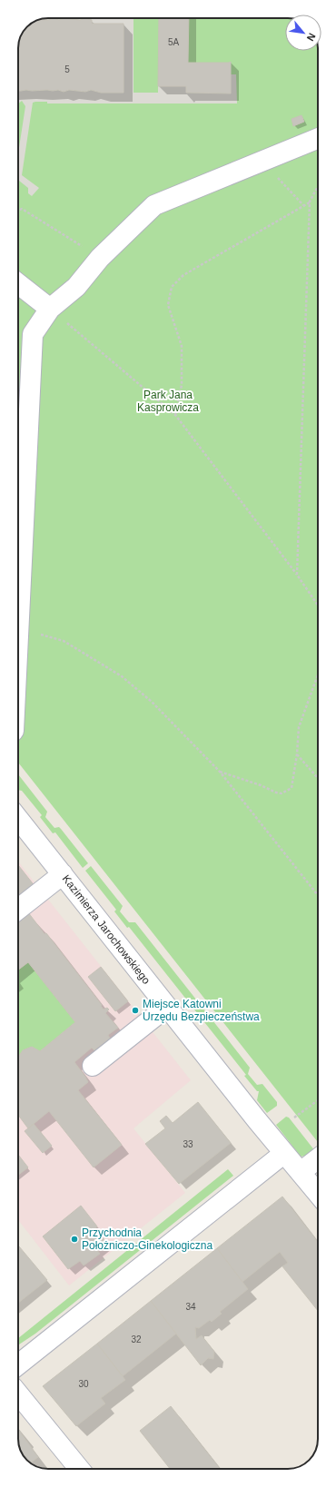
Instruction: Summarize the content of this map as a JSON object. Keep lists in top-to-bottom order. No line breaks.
{"streets":{"street":["Kazimierza Jarochowskiego"]},"parks":["Park Jana Kasprowicza"],"places":["Miejsce Katowni Urzędu Bezpieczeństwa","Przychodnia Położniczo-Ginekologiczna"],"house_numbers":["5A","5","33","34","32","30"],"north":"bottom right"}
